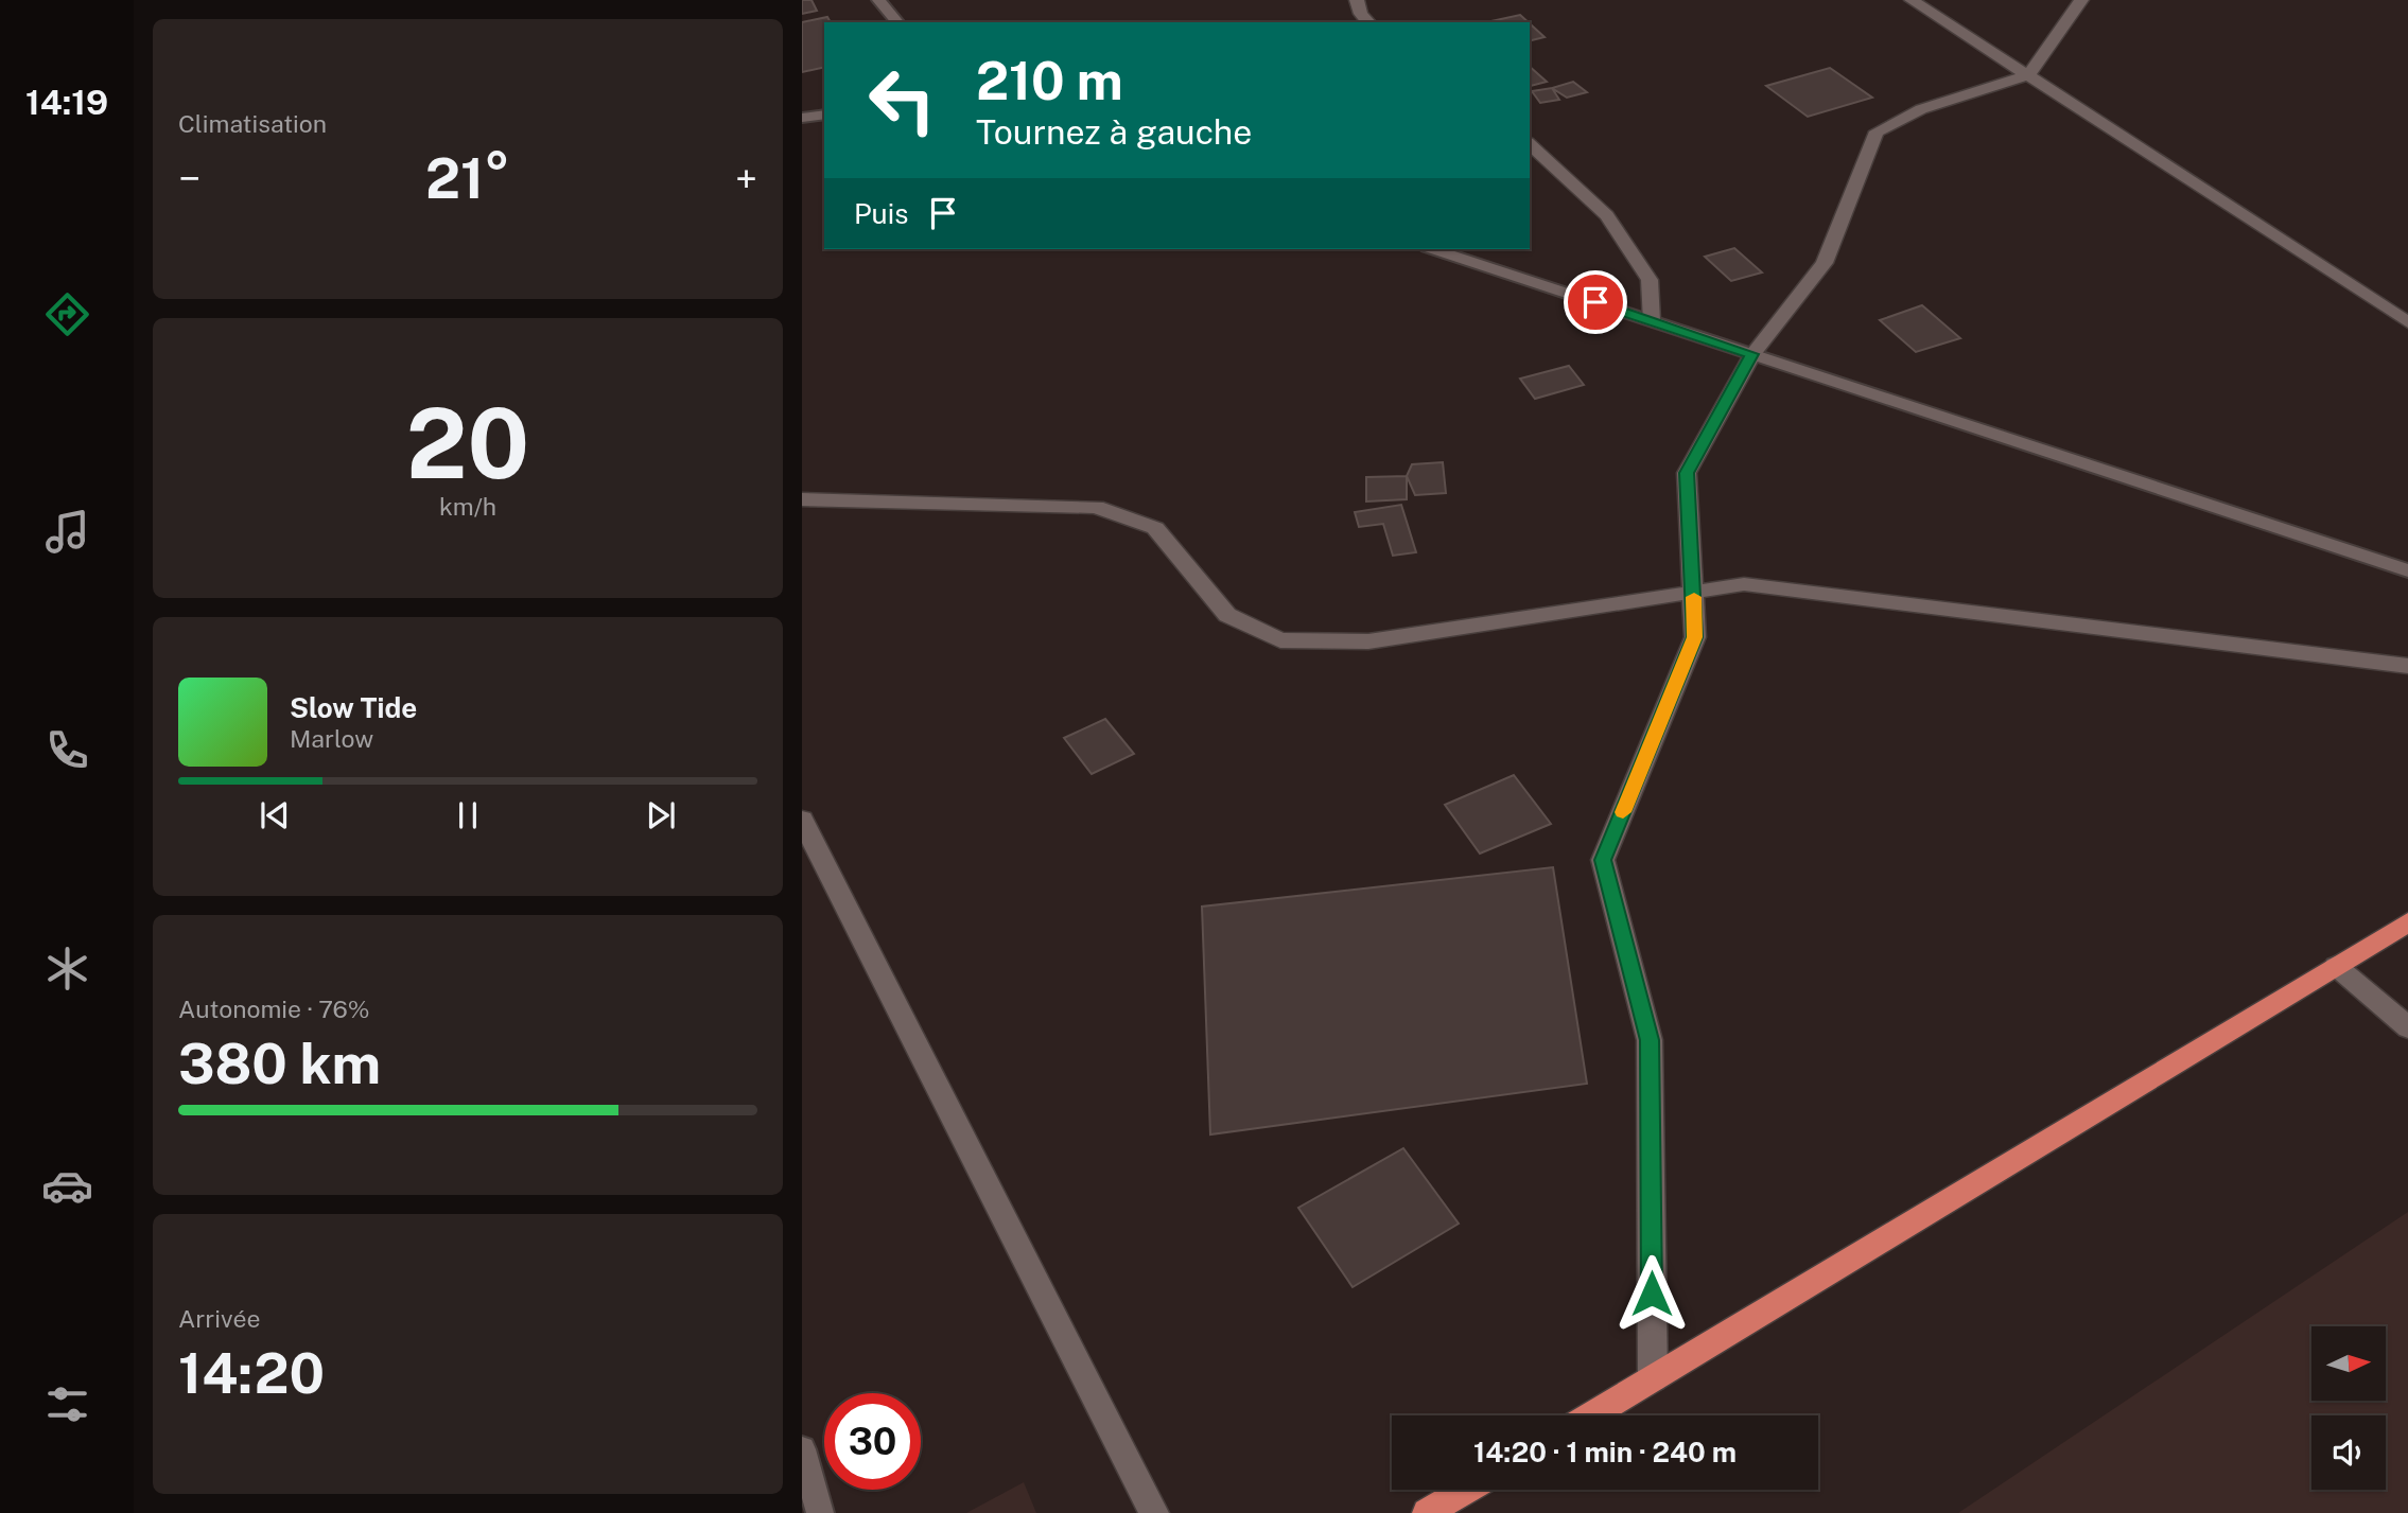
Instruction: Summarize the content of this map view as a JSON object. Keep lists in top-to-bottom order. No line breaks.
{"north":"right","page":{"tabs":"14:19","tile":["Climatisation",["20","km/h"],["Autonomie · 76%","380 km"],["Arrivée","14:20"]],"turn":["210 m","Tournez à gauche"],"heat":["−","21°","+"],"then":"Puis","song":["Slow Tide","Marlow"],"limit":"30","trip":"14:20 · 1 min · 240 m"}}
